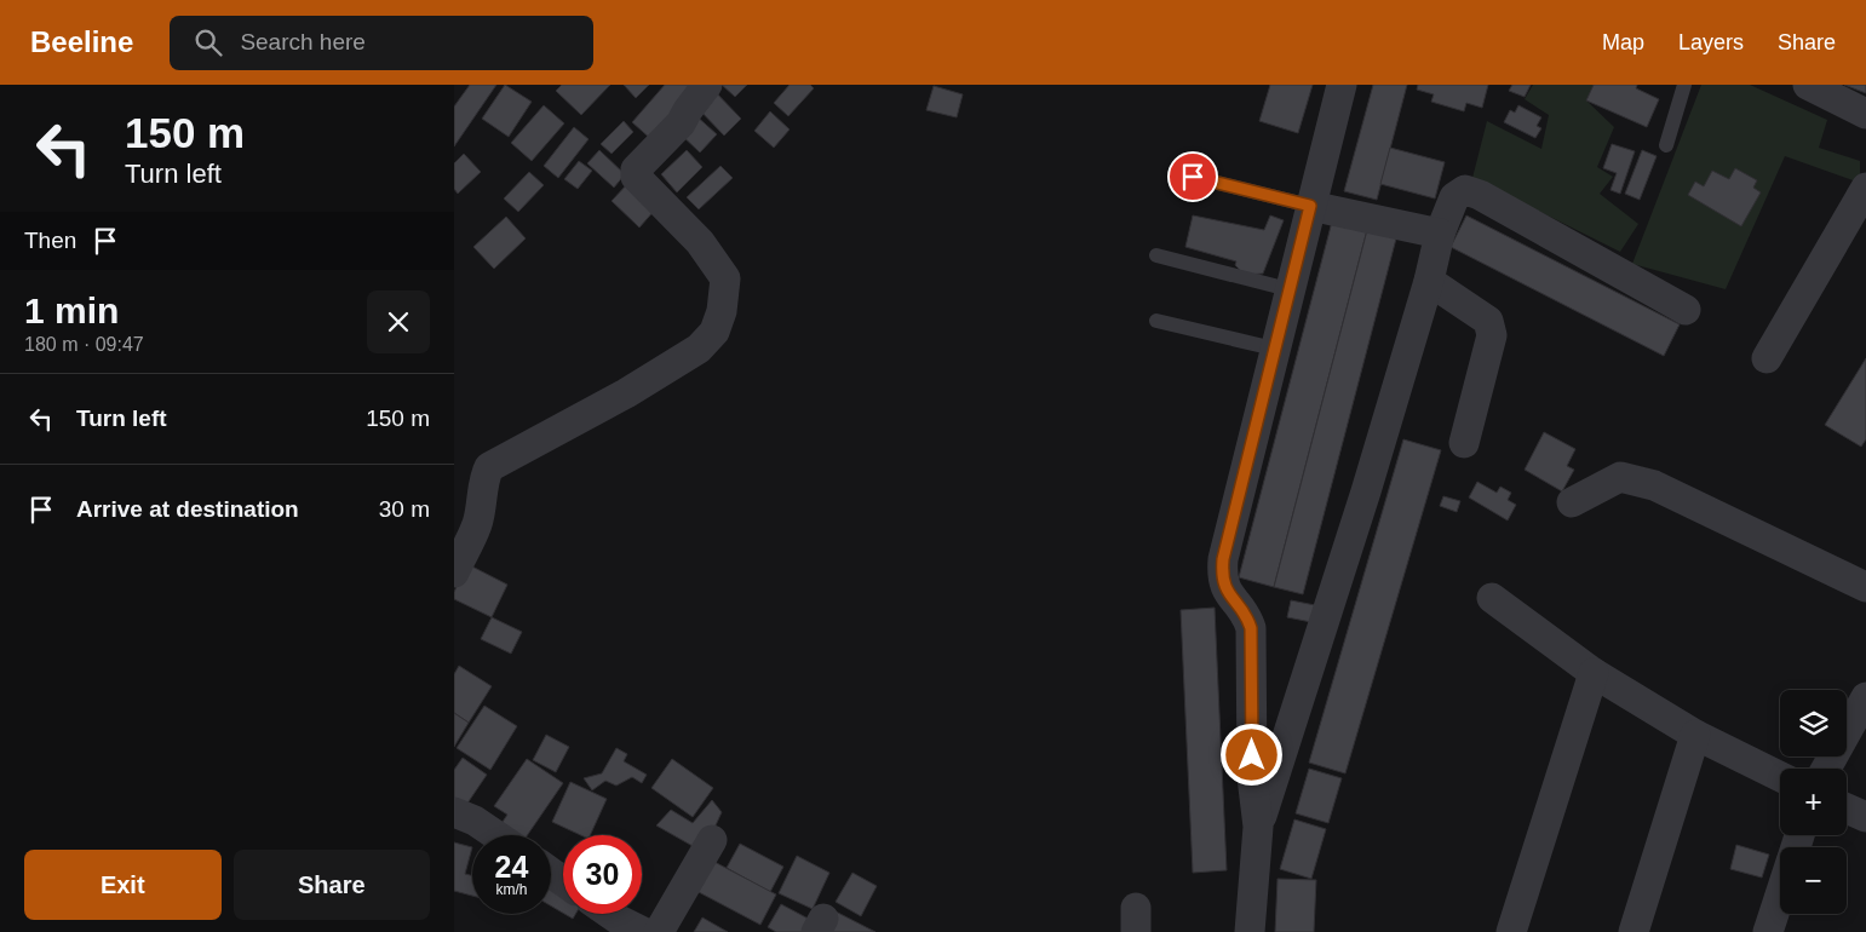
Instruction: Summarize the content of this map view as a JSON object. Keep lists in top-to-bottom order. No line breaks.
{"page":{"header":"Beeline","search":"Search here","nav":["Map","Layers","Share"],"turn":["150 m","Turn left"],"then":"Then","heading":["1 min","180 m · 09:47"],"list":[{"name":"Turn left","value":"150 m"},{"name":"Arrive at destination","value":"30 m"}],"map_buttons":["+","−"],"speed":"24 km/h","limit":"30","buttons":["Exit","Share"]}}
